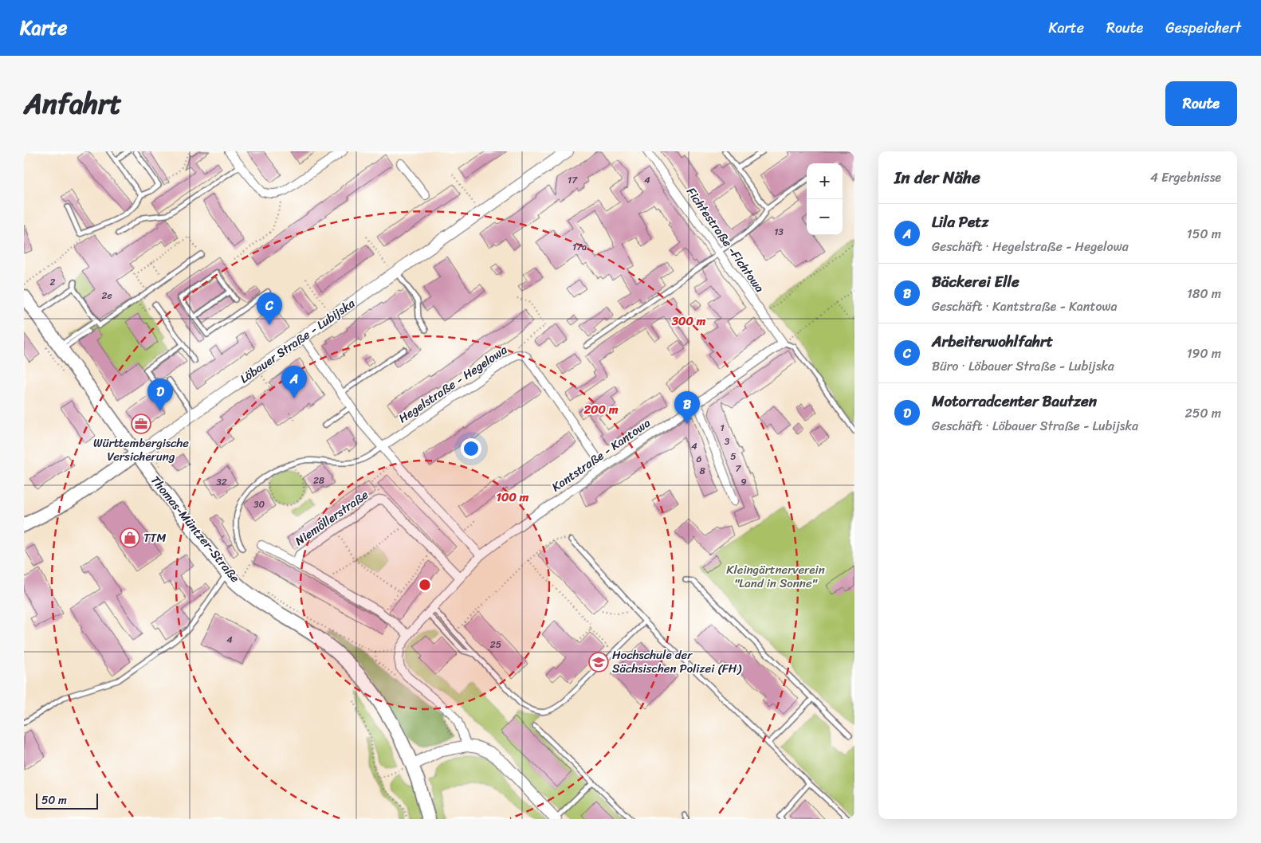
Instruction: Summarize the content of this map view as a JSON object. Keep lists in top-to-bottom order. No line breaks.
{"streets":{"main road":["Löbauer Straße - Lubijska","Thomas-Müntzer-Straße"],"street":["Fichtestraße -Fichtowa","Hegelstraße - Hegelowa","Kantstraße - Kantowa","Niemöllerstraße"]},"crossings":[["Fichtestraße -Fichtowa","Kantstraße - Kantowa"],["Löbauer Straße - Lubijska","Thomas-Müntzer-Straße"],["Hegelstraße - Hegelowa","Kantstraße - Kantowa"],["Kantstraße - Kantowa","Niemöllerstraße"]],"parks":["Kleingärtnerverein \"Land in Sonne\""],"places":{"office":["Württembergische Versicherung"],"shop":["TTM"],"school or university":["Hochschule der Sächsischen Polizei (FH)"]},"house_numbers":["17","4","13","17a","2","2e","1","3","4","5","6","7","8","28","32","9","30","4","25"],"scale_bar":"50 m","page":{"header":"Karte","nav":["Karte","Route","Gespeichert"],"title":"Anfahrt","buttons":"Route","heading":["In der Nähe","4 Ergebnisse"],"map_buttons":["+","−"],"list":[{"mark":"A","name":"Lila Petz","note":"Geschäft · Hegelstraße - Hegelowa","value":"150 m"},{"mark":"B","name":"Bäckerei Elle","note":"Geschäft · Kantstraße - Kantowa","value":"180 m"},{"mark":"C","name":"Arbeiterwohlfahrt","note":"Büro · Löbauer Straße - Lubijska","value":"190 m"},{"mark":"D","name":"Motorradcenter Bautzen","note":"Geschäft · Löbauer Straße - Lubijska","value":"250 m"}],"pins":["C","A","D","B"],"scale":"50 m"},"rings":["300 m","200 m","100 m"]}
